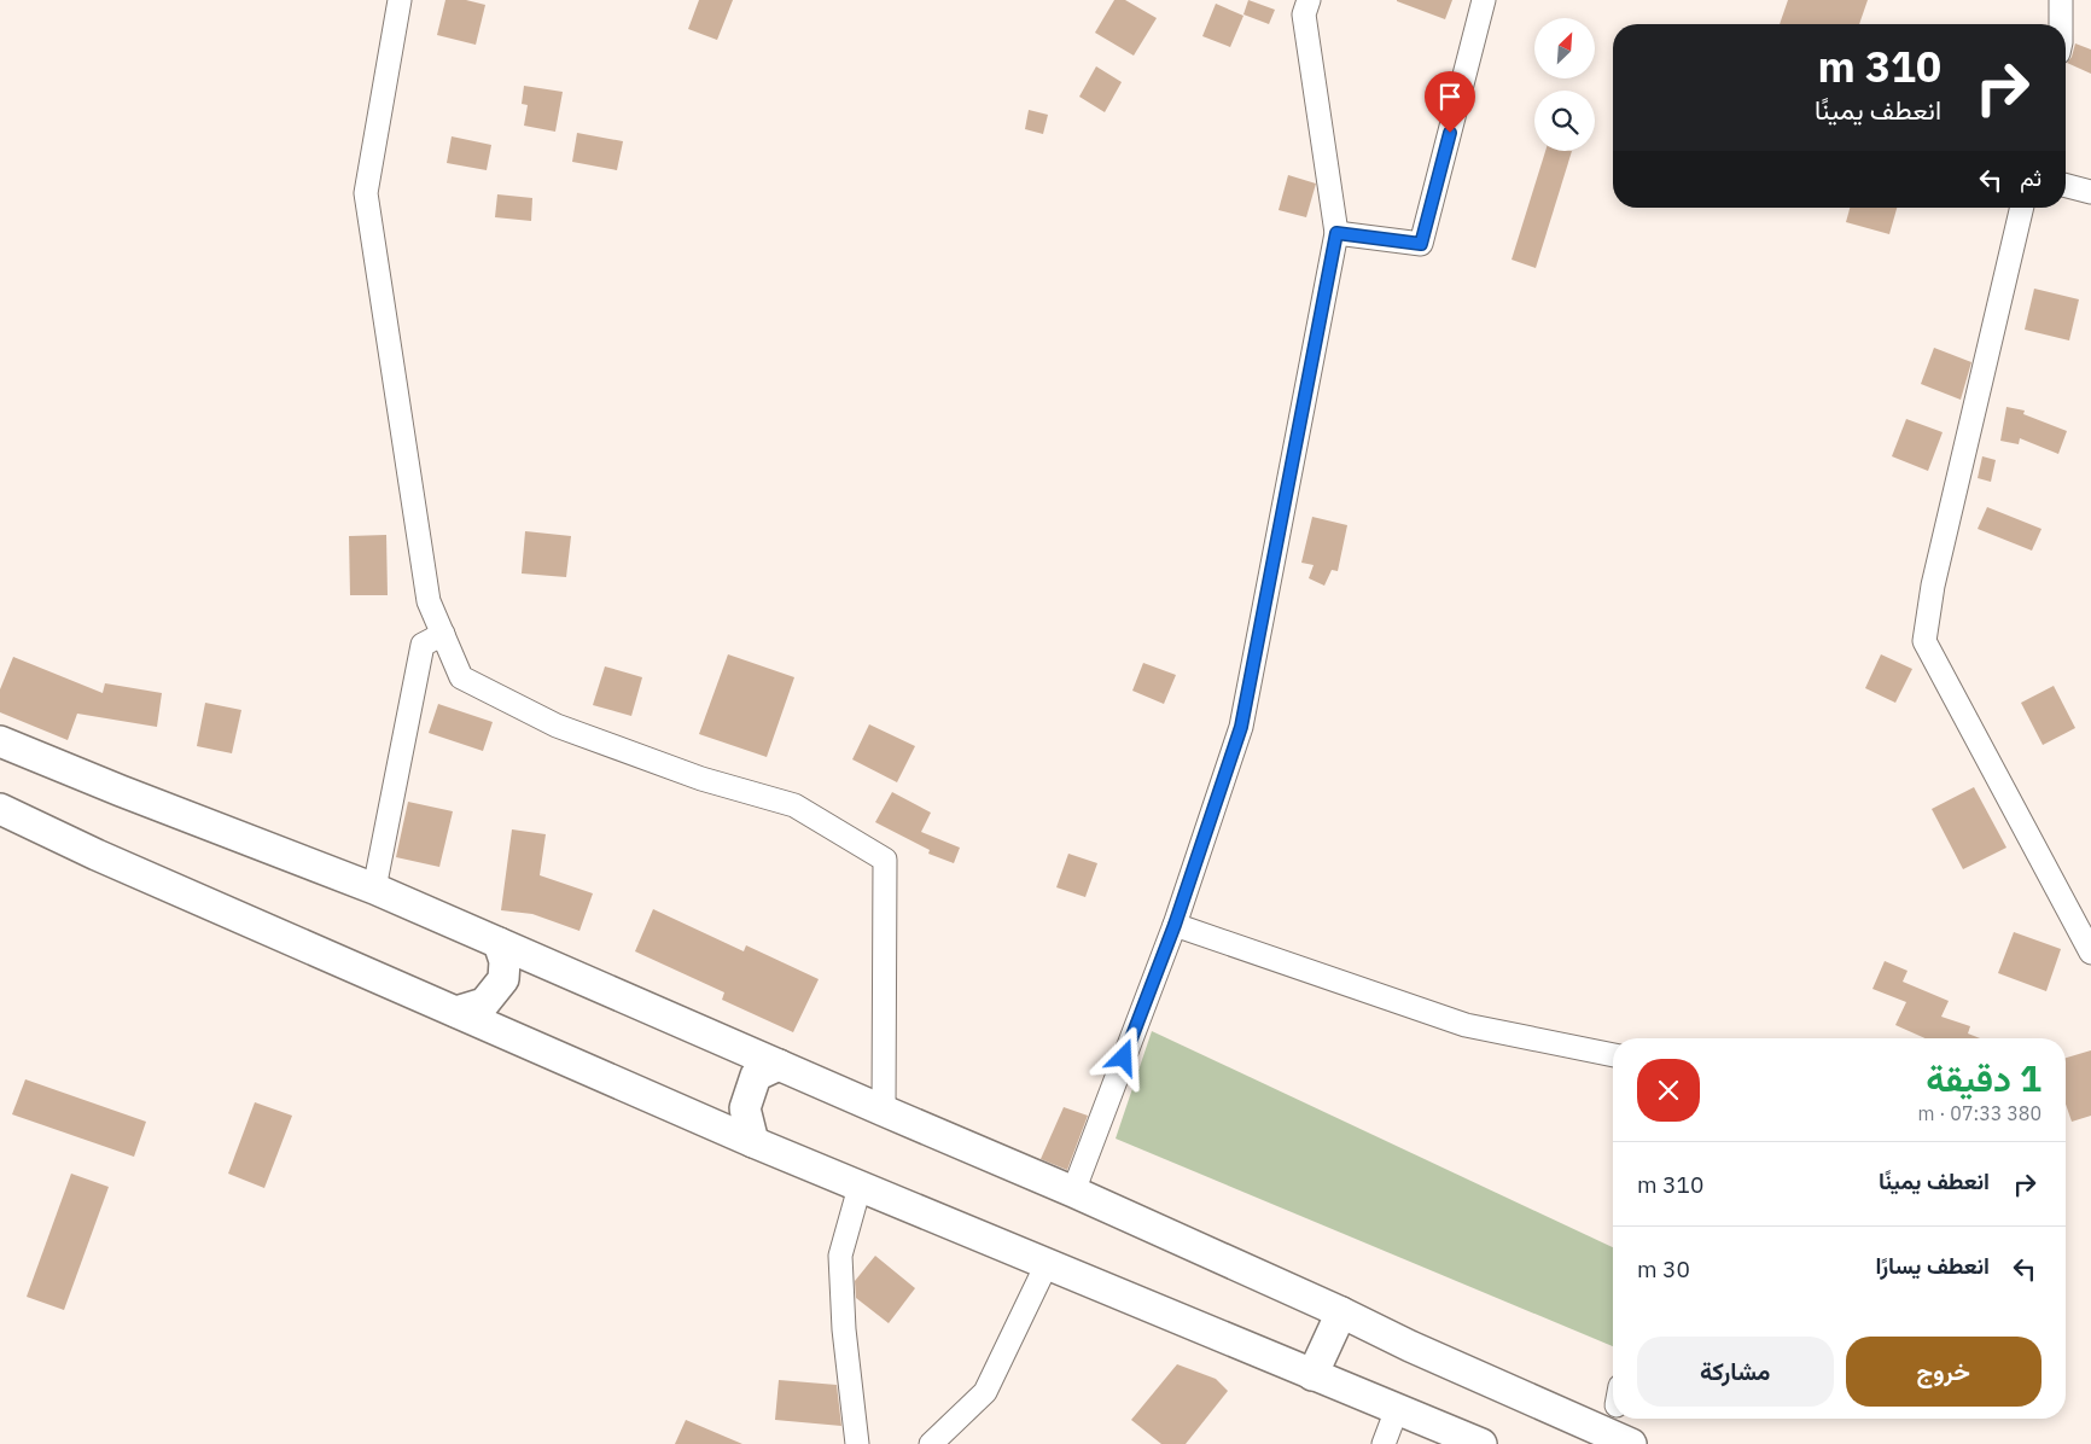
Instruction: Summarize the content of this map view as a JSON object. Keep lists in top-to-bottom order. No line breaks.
{"north":"top right","page":{"turn":["310 m","انعطف يمينًا"],"then":"ثم","heading":["1 دقيقة","380 m · 07:33"],"list":[{"name":"انعطف يمينًا","value":"310 m"},{"name":"انعطف يسارًا","value":"30 m"}],"buttons":["خروج","مشاركة"]}}
